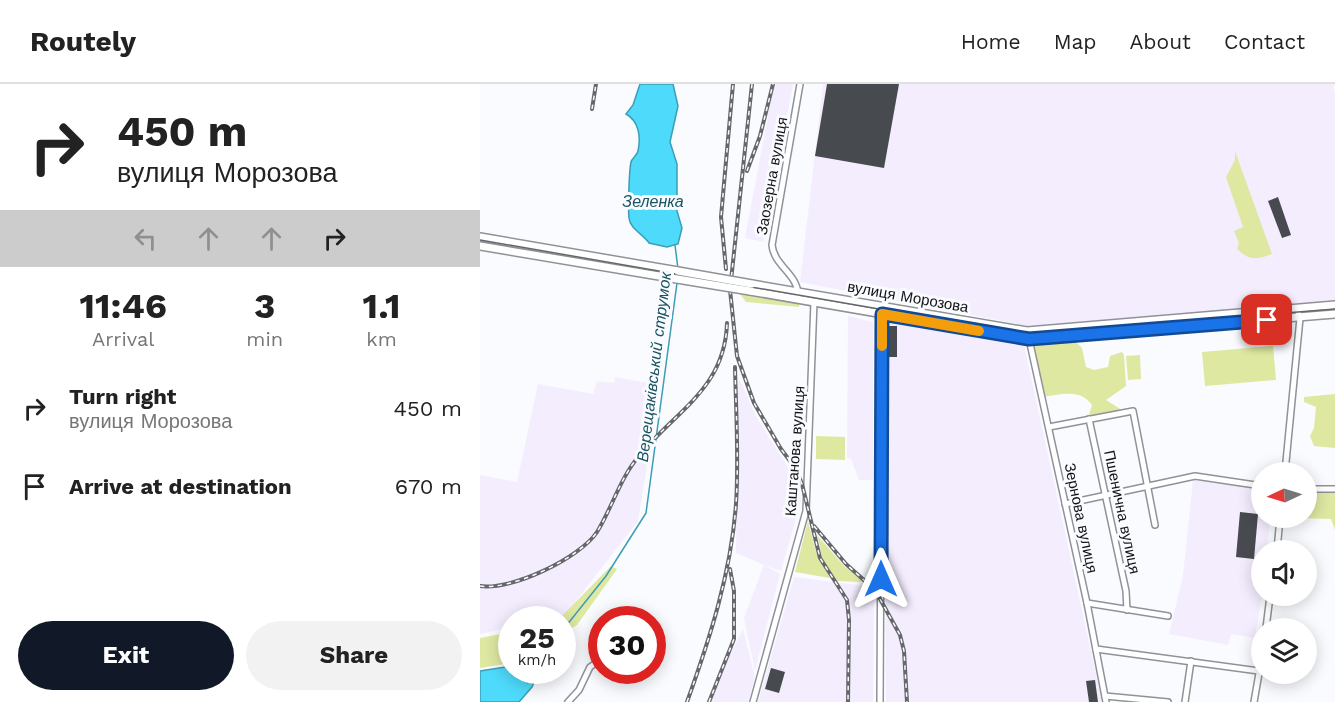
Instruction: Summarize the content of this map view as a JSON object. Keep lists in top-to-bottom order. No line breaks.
{"streets":{"main road":["вулиця Морозова"],"street":["Заозерна вулиця","Каштанова вулиця","Пшенична вулиця","Зернова вулиця"]},"crossings":[["Заозерна вулиця","вулиця Морозова"],["вулиця Морозова","Каштанова вулиця"],["вулиця Морозова","Зернова вулиця"]],"water":["Зеленка","Верещаківський струмок"],"north":"left","page":{"header":"Routely","nav":["Home","Map","About","Contact"],"turn":["450 m","вулиця Морозова"],"eta":["11:46","Arrival","3","min","1.1","km"],"list":[{"name":"Turn right","note":"вулиця Морозова","value":"450 m"},{"name":"Arrive at destination","value":"670 m"}],"speed":"25 km/h","limit":"30","buttons":["Exit","Share"]}}
